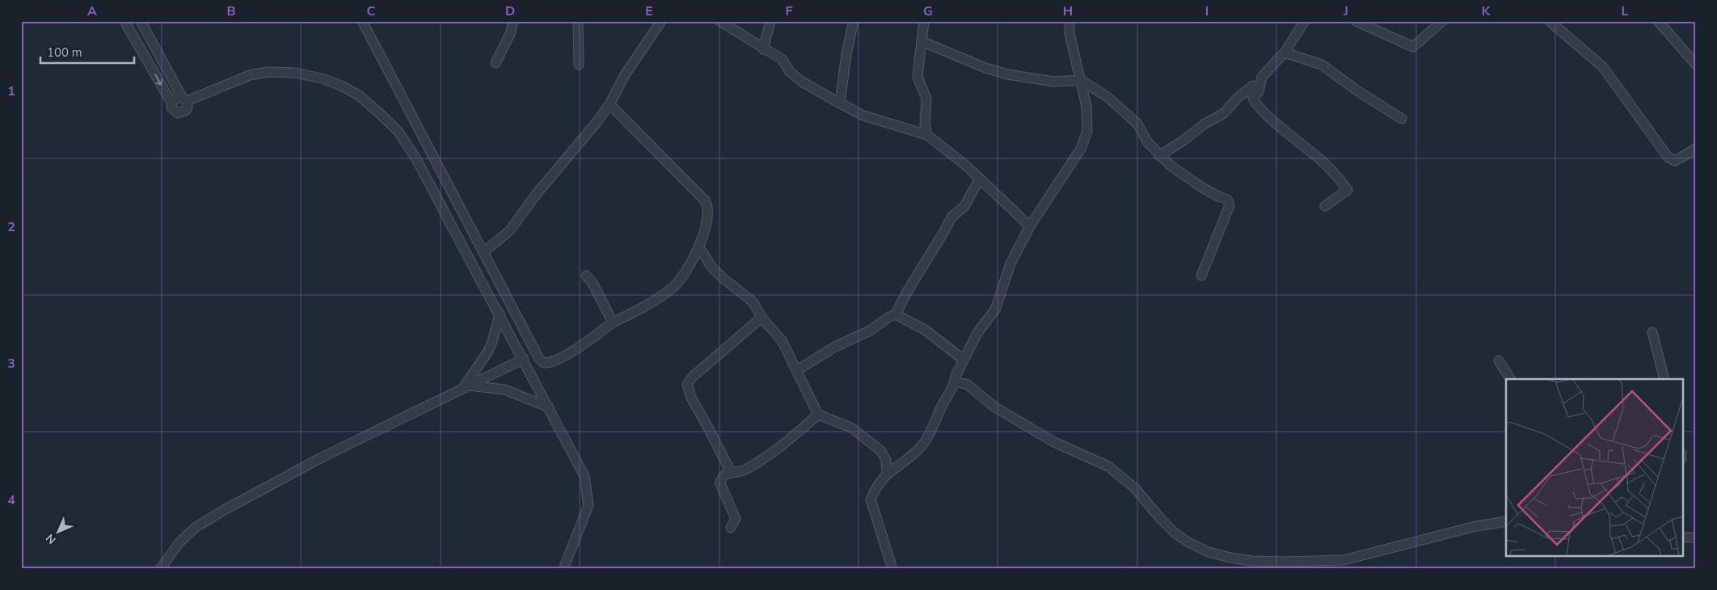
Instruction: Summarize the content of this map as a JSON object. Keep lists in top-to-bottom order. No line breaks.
{"scale_bar":"100 m","north":"bottom left","grid":{"columns":["A","B","C","D","E","F","G","H","I","J","K","L"],"rows":["1","2","3","4"]}}
